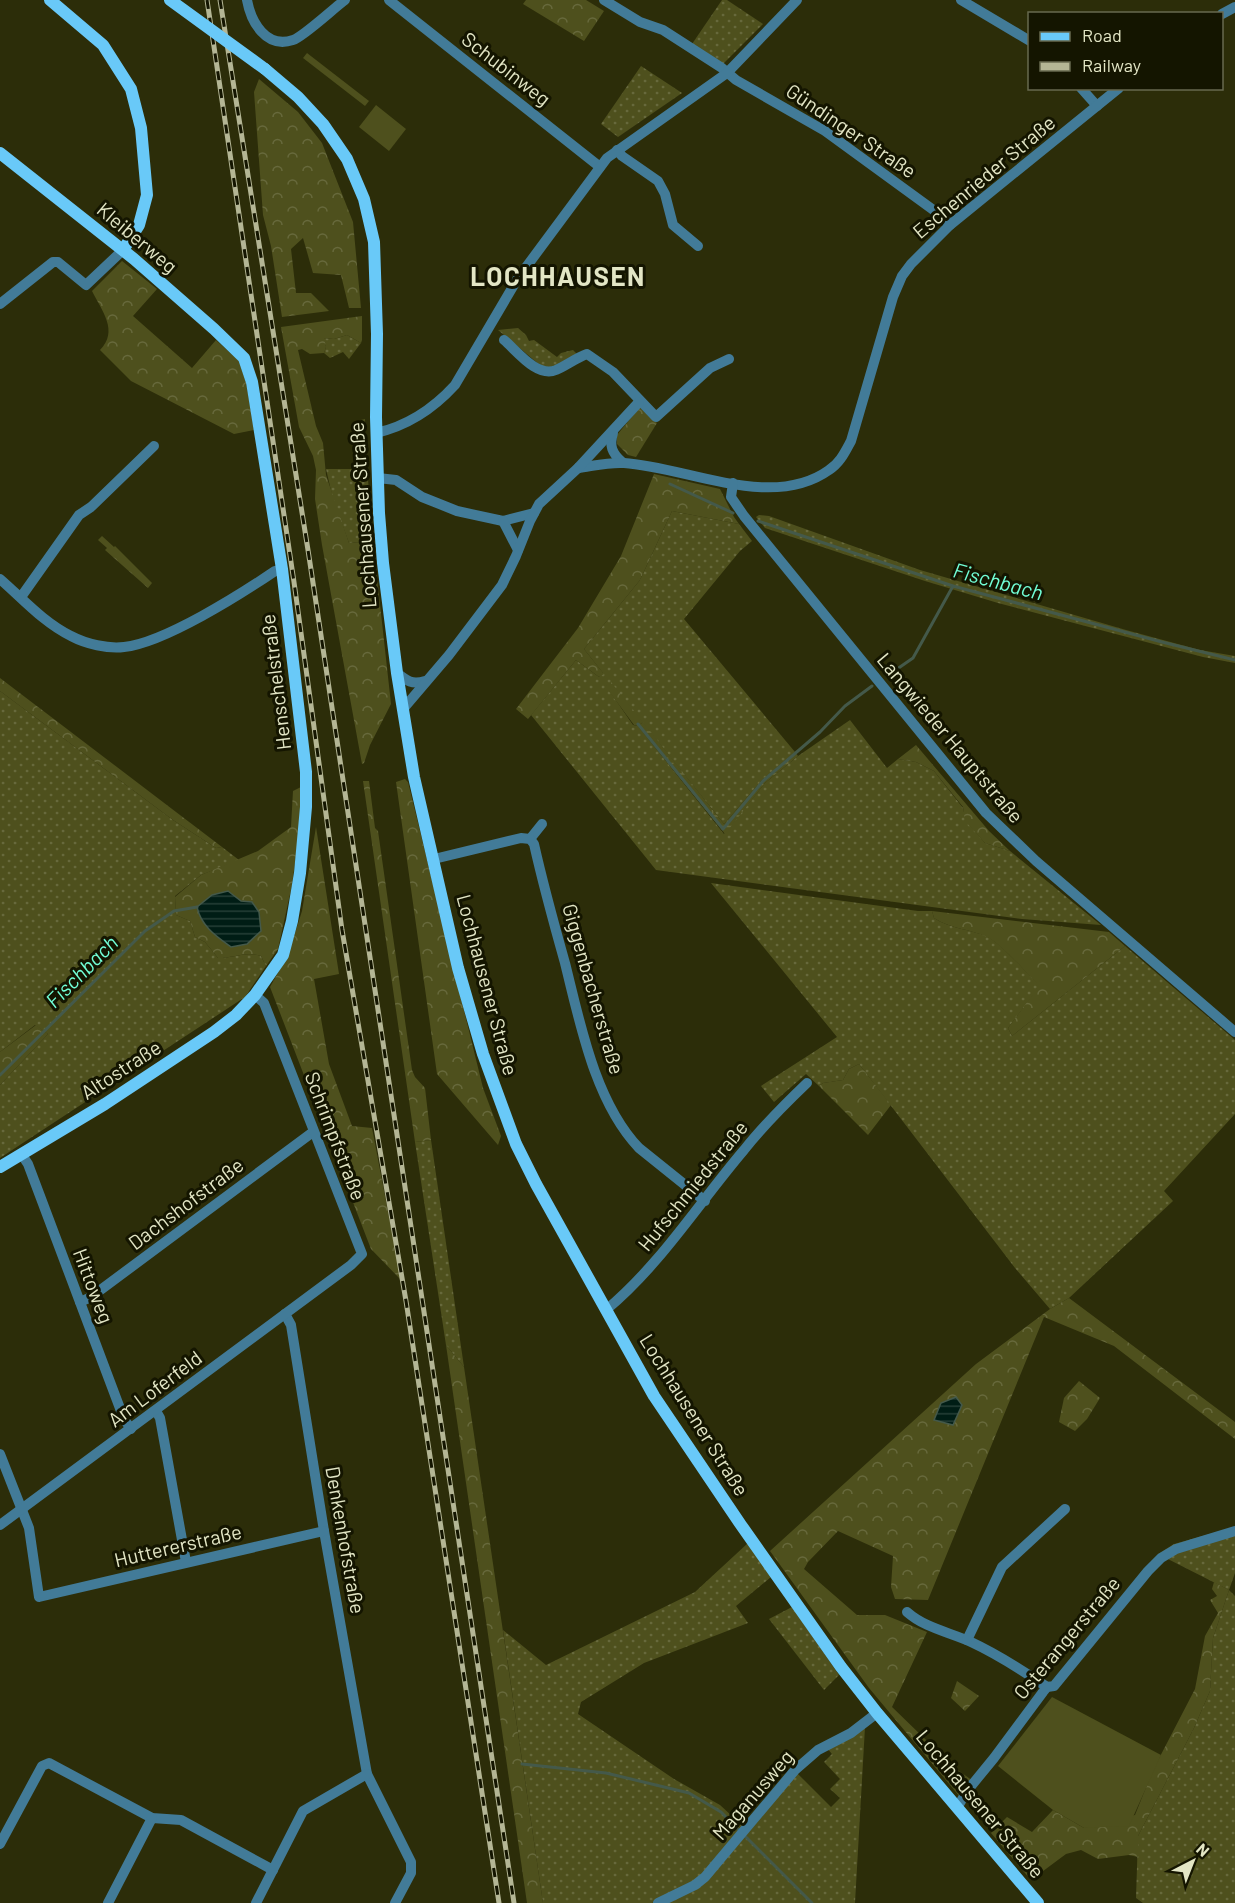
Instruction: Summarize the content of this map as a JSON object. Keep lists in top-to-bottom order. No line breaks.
{"streets":{"main road":["Kleiberweg","Lochhausener Straße","Henschelstraße","Altostraße"],"street":["Schubinweg","Gündinger Straße","Eschenrieder Straße","Langwieder Hauptstraße","Giggenbacherstraße","Schrimpfstraße","Hufschmiedstraße","Dachshofstraße","Hittoweg","Am Loferfeld","Denkenhofstraße","Huttererstraße","Osterangerstraße","Maganusweg"]},"crossings":[["Gündinger Straße","Eschenrieder Straße"],["Eschenrieder Straße","Langwieder Hauptstraße"],["Kleiberweg","Henschelstraße"],["Lochhausener Straße","Hufschmiedstraße"],["Lochhausener Straße","Osterangerstraße"],["Lochhausener Straße","Maganusweg"],["Henschelstraße","Altostraße"],["Henschelstraße","Schrimpfstraße"],["Giggenbacherstraße","Hufschmiedstraße"],["Altostraße","Schrimpfstraße"],["Altostraße","Hittoweg"],["Schrimpfstraße","Dachshofstraße"],["Schrimpfstraße","Am Loferfeld"],["Dachshofstraße","Hittoweg"],["Hittoweg","Am Loferfeld"],["Am Loferfeld","Denkenhofstraße"],["Am Loferfeld","Huttererstraße"],["Denkenhofstraße","Huttererstraße"]],"districts":["LOCHHAUSEN"],"water":["Fischbach"],"legend":["Road","Railway"],"north":"top right"}
